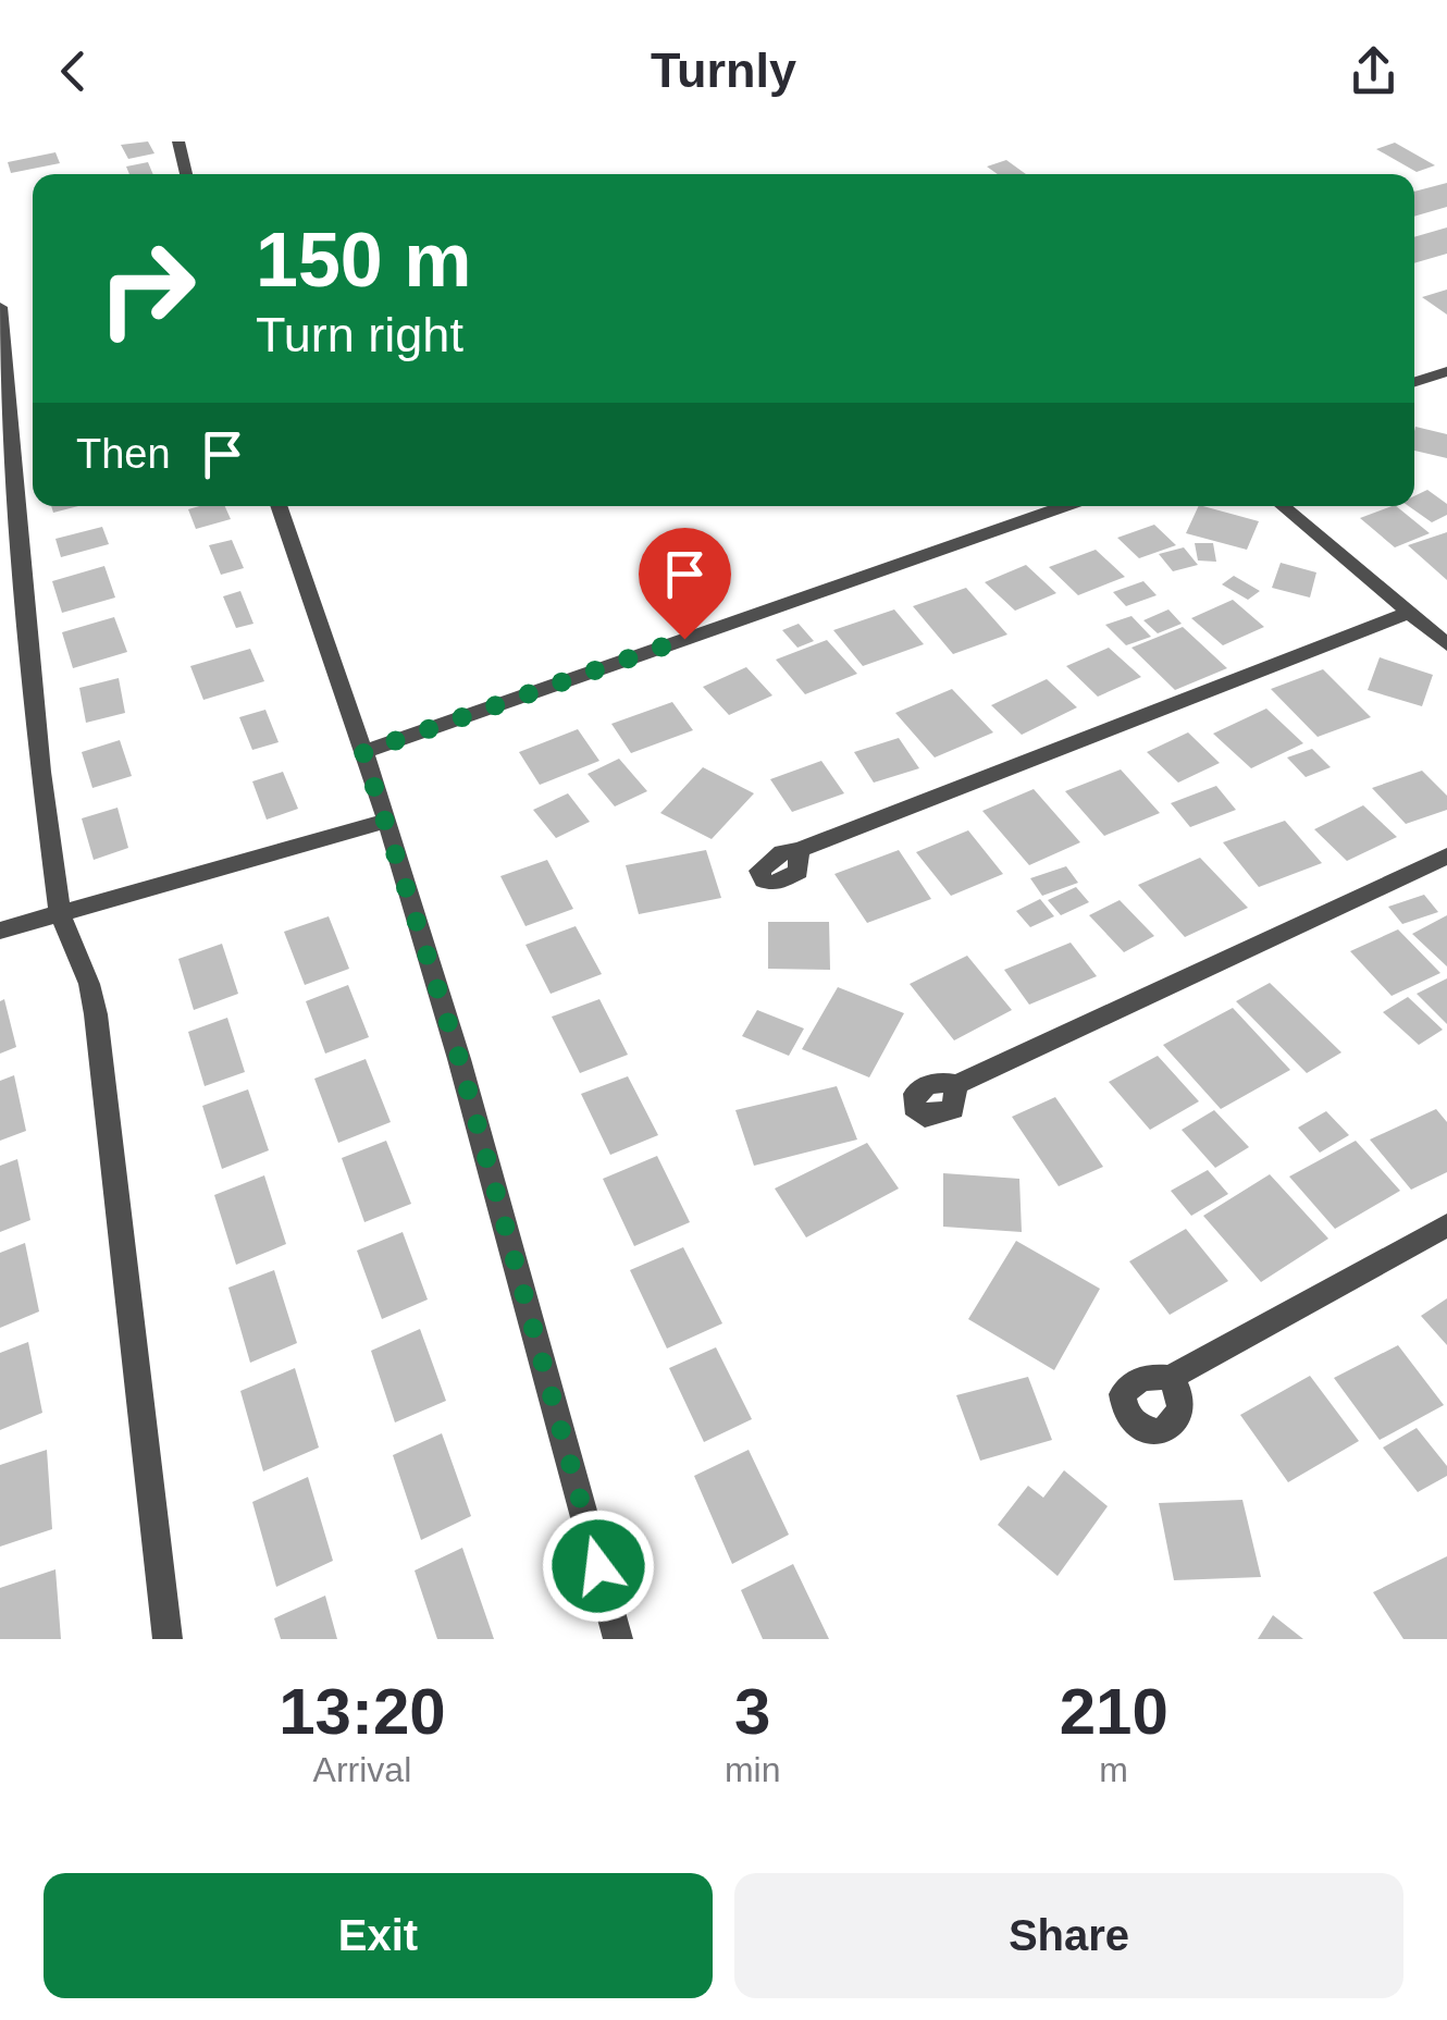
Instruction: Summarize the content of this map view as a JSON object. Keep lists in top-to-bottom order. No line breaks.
{"page":{"header":"Turnly","turn":["150 m","Turn right"],"then":"Then","eta":["13:20","Arrival","3","min","210","m"],"buttons":["Exit","Share"]}}
